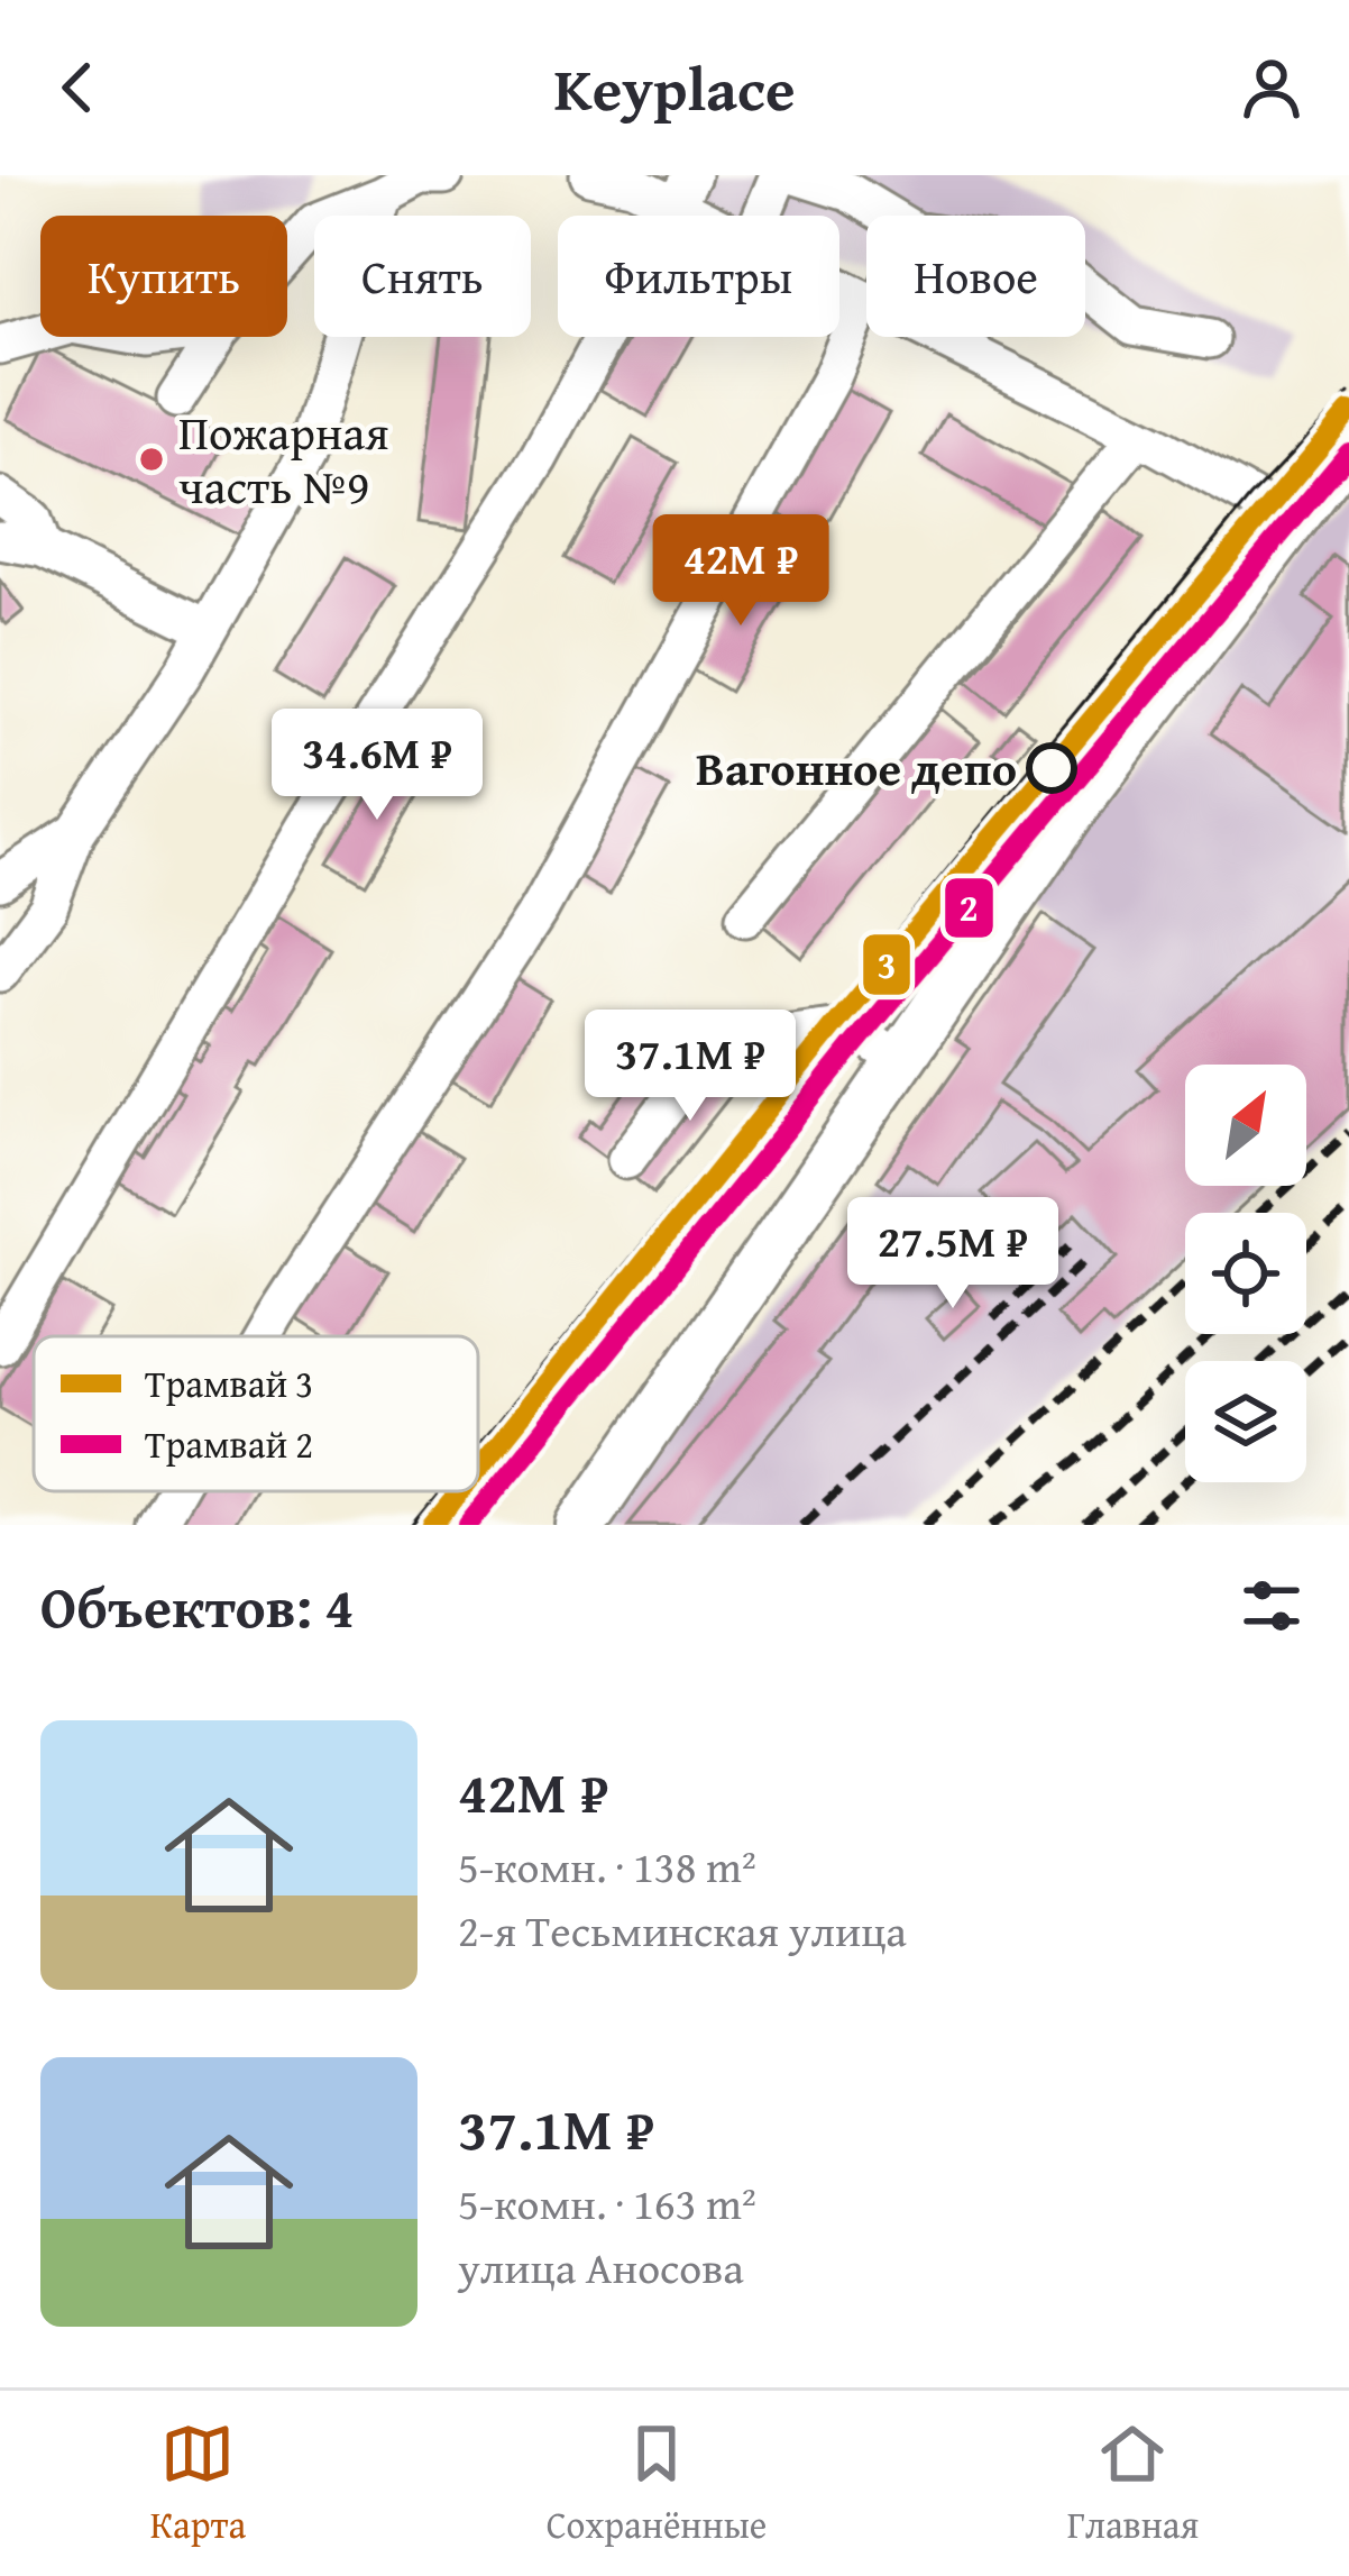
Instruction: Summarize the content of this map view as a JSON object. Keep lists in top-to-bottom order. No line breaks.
{"places":["Пожарная часть №9","Вагонное депо"],"lines":["tram line 3","tram line 2"],"legend":["Трамвай 3","Трамвай 2"],"north":"top right","page":{"header":"Keyplace","chip":["Купить","Снять","Фильтры","Новое"],"price":["42M ₽","34.6M ₽","37.1M ₽","27.5M ₽"],"heading":"Объектов: 4","list":[{"name":"42M ₽","note":"5-комн. · 138 m² · 2-я Тесьминская улица"},{"name":"37.1M ₽","note":"5-комн. · 163 m² · улица Аносова"}],"tabs":["Карта","Сохранённые","Главная"]}}
